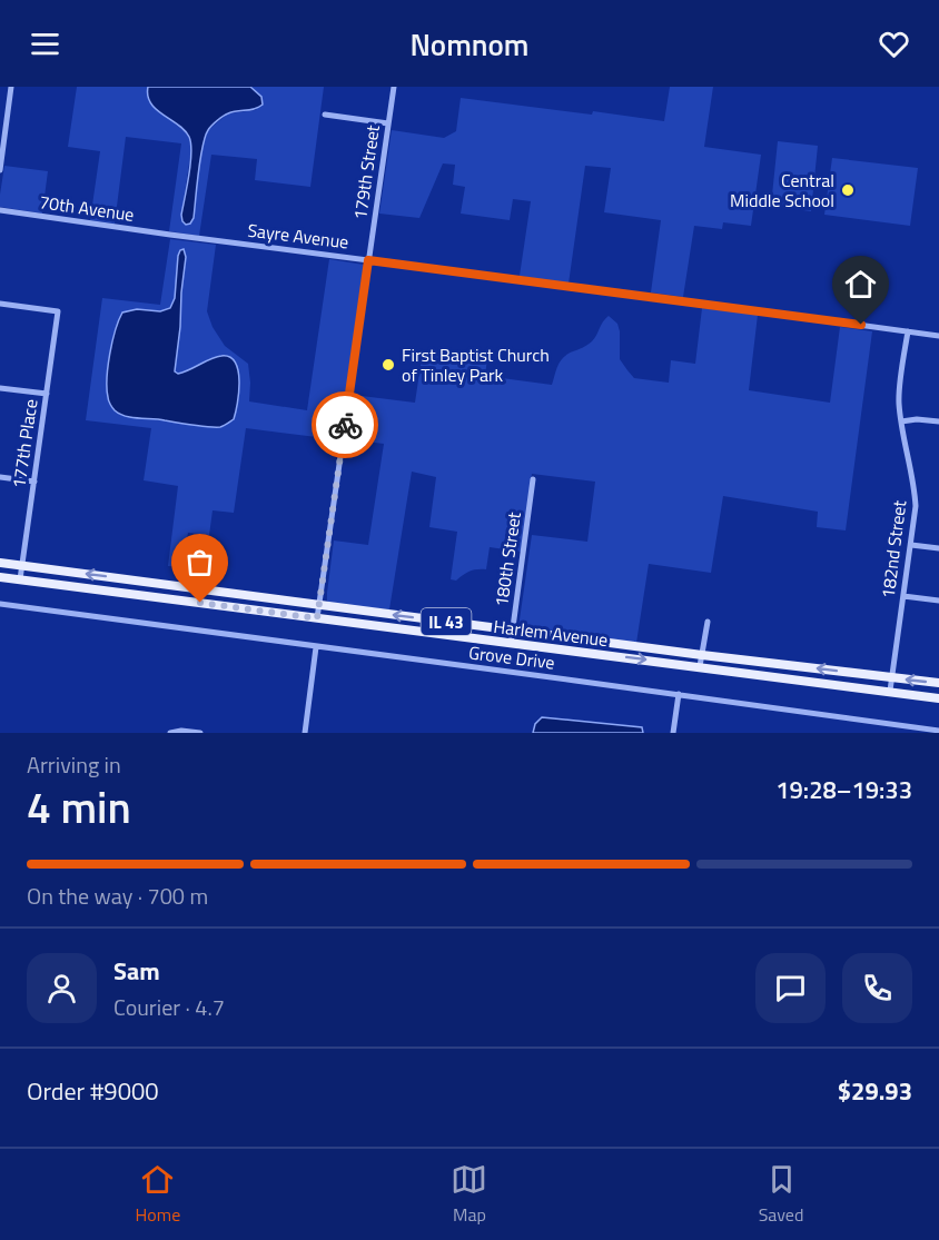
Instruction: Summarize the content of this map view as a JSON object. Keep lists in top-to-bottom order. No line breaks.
{"streets":{"main road":["IL 43","Harlem Avenue"],"street":["179th Street","70th Avenue","Sayre Avenue","177th Place","182nd Street","180th Street","Grove Drive"]},"crossings":[["179th Street","Sayre Avenue"],["179th Street","Harlem Avenue"],["70th Avenue","Sayre Avenue"],["Sayre Avenue","182nd Street"],["177th Place","Harlem Avenue"],["182nd Street","Harlem Avenue"],["180th Street","Harlem Avenue"]],"places":["Central Middle School","First Baptist Church of Tinley Park"],"page":{"header":"Nomnom","heading":["4 min","Arriving in","19:28–19:33"],"panel":["Sam","Courier · 4.7","Order #9000","$29.93"],"bar":"On the way · 700 m","tabs":["Home","Map","Saved"]}}
